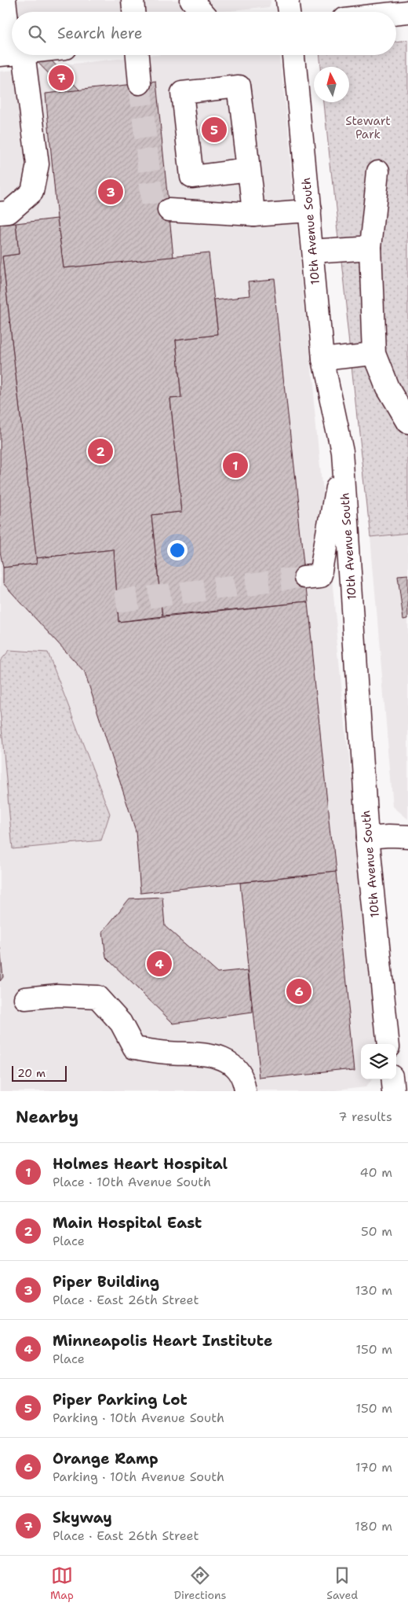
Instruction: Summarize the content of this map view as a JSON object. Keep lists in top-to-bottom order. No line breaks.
{"streets":{"street":["10th Avenue South"]},"parks":["Stewart Park"],"scale_bar":"20 m","north":"top","page":{"search":"Search here","pins":["7","5","3","2","1","4","6"],"scale":"20 m","heading":["Nearby","7 results"],"list":[{"mark":"1","name":"Holmes Heart Hospital","note":"Place · 10th Avenue South","value":"40 m"},{"mark":"2","name":"Main Hospital East","note":"Place","value":"50 m"},{"mark":"3","name":"Piper Building","note":"Place · East 26th Street","value":"130 m"},{"mark":"4","name":"Minneapolis Heart Institute","note":"Place","value":"150 m"},{"mark":"5","name":"Piper Parking Lot","note":"Parking · 10th Avenue South","value":"150 m"},{"mark":"6","name":"Orange Ramp","note":"Parking · 10th Avenue South","value":"170 m"},{"mark":"7","name":"Skyway","note":"Place · East 26th Street","value":"180 m"}],"nav":["Map","Directions","Saved"]}}
